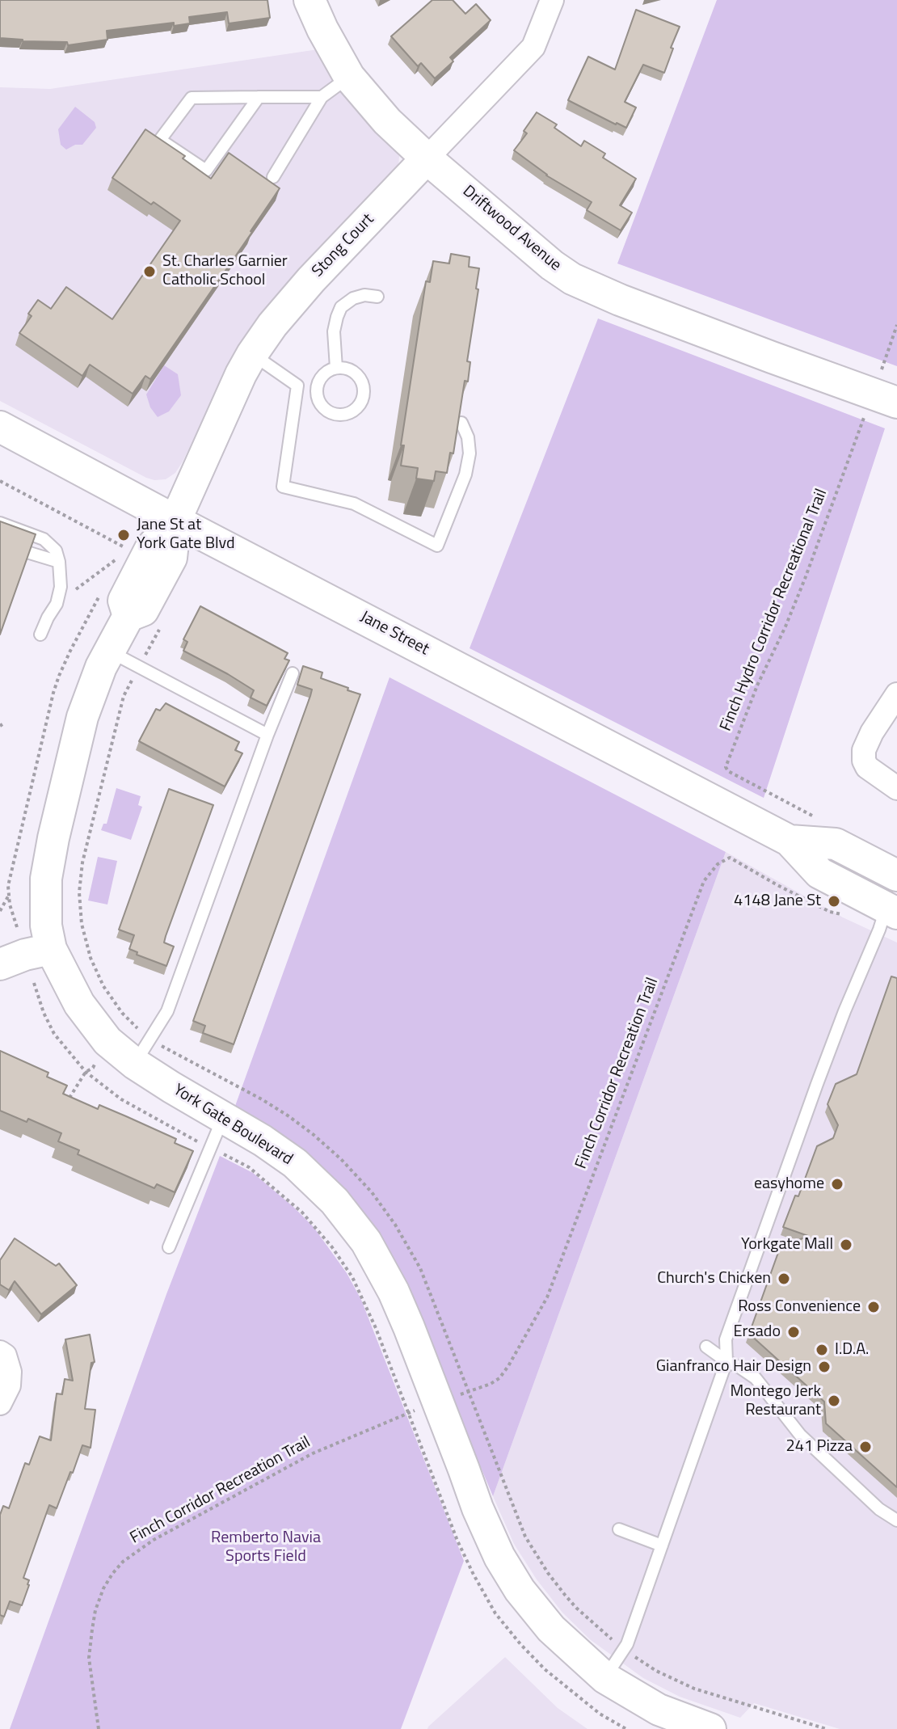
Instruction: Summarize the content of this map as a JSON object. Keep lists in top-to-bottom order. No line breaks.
{"streets":{"street":["Driftwood Avenue","Stong Court","Jane Street","York Gate Boulevard"],"path":["Finch Hydro Corridor Recreational Trail","Finch Corridor Recreation Trail"]},"crossings":[["Driftwood Avenue","Stong Court"],["Stong Court","Jane Street"],["Stong Court","York Gate Boulevard"],["Jane Street","York Gate Boulevard"]],"parks":["Remberto Navia Sports Field"],"places":["St. Charles Garnier Catholic School","Jane St at York Gate Blvd","4148 Jane St","easyhome","Yorkgate Mall","Church's Chicken","Ross Convenience","Ersado","I.D.A.","Gianfranco Hair Design","Montego Jerk Restaurant","241 Pizza"]}
